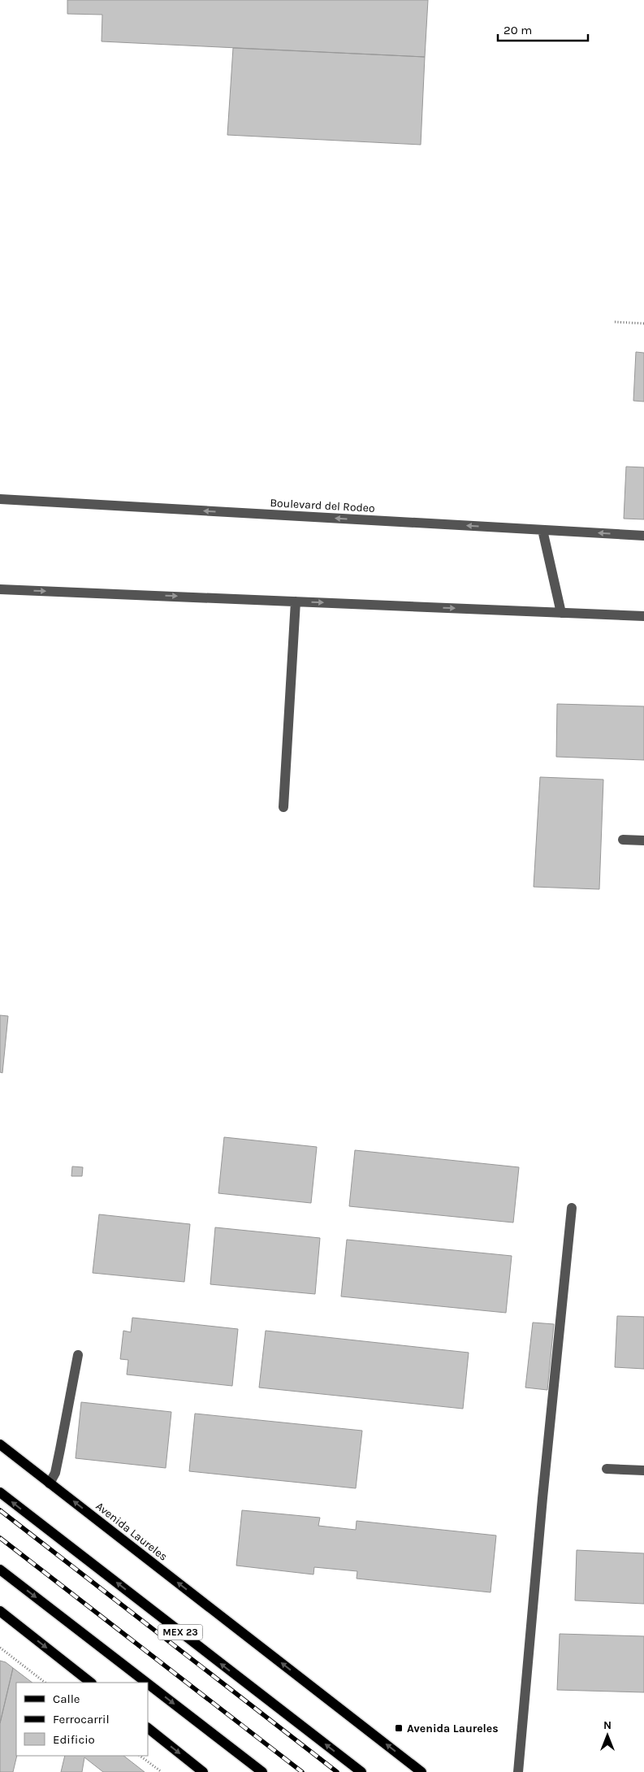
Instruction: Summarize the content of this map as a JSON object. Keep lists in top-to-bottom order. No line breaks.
{"streets":{"main road":["Avenida Laureles","MEX 23"],"street":["Boulevard del Rodeo"]},"places":{"transit":["Avenida Laureles"]},"legend":["Calle","Ferrocarril","Edificio"],"scale_bar":"20 m","north":"top"}
